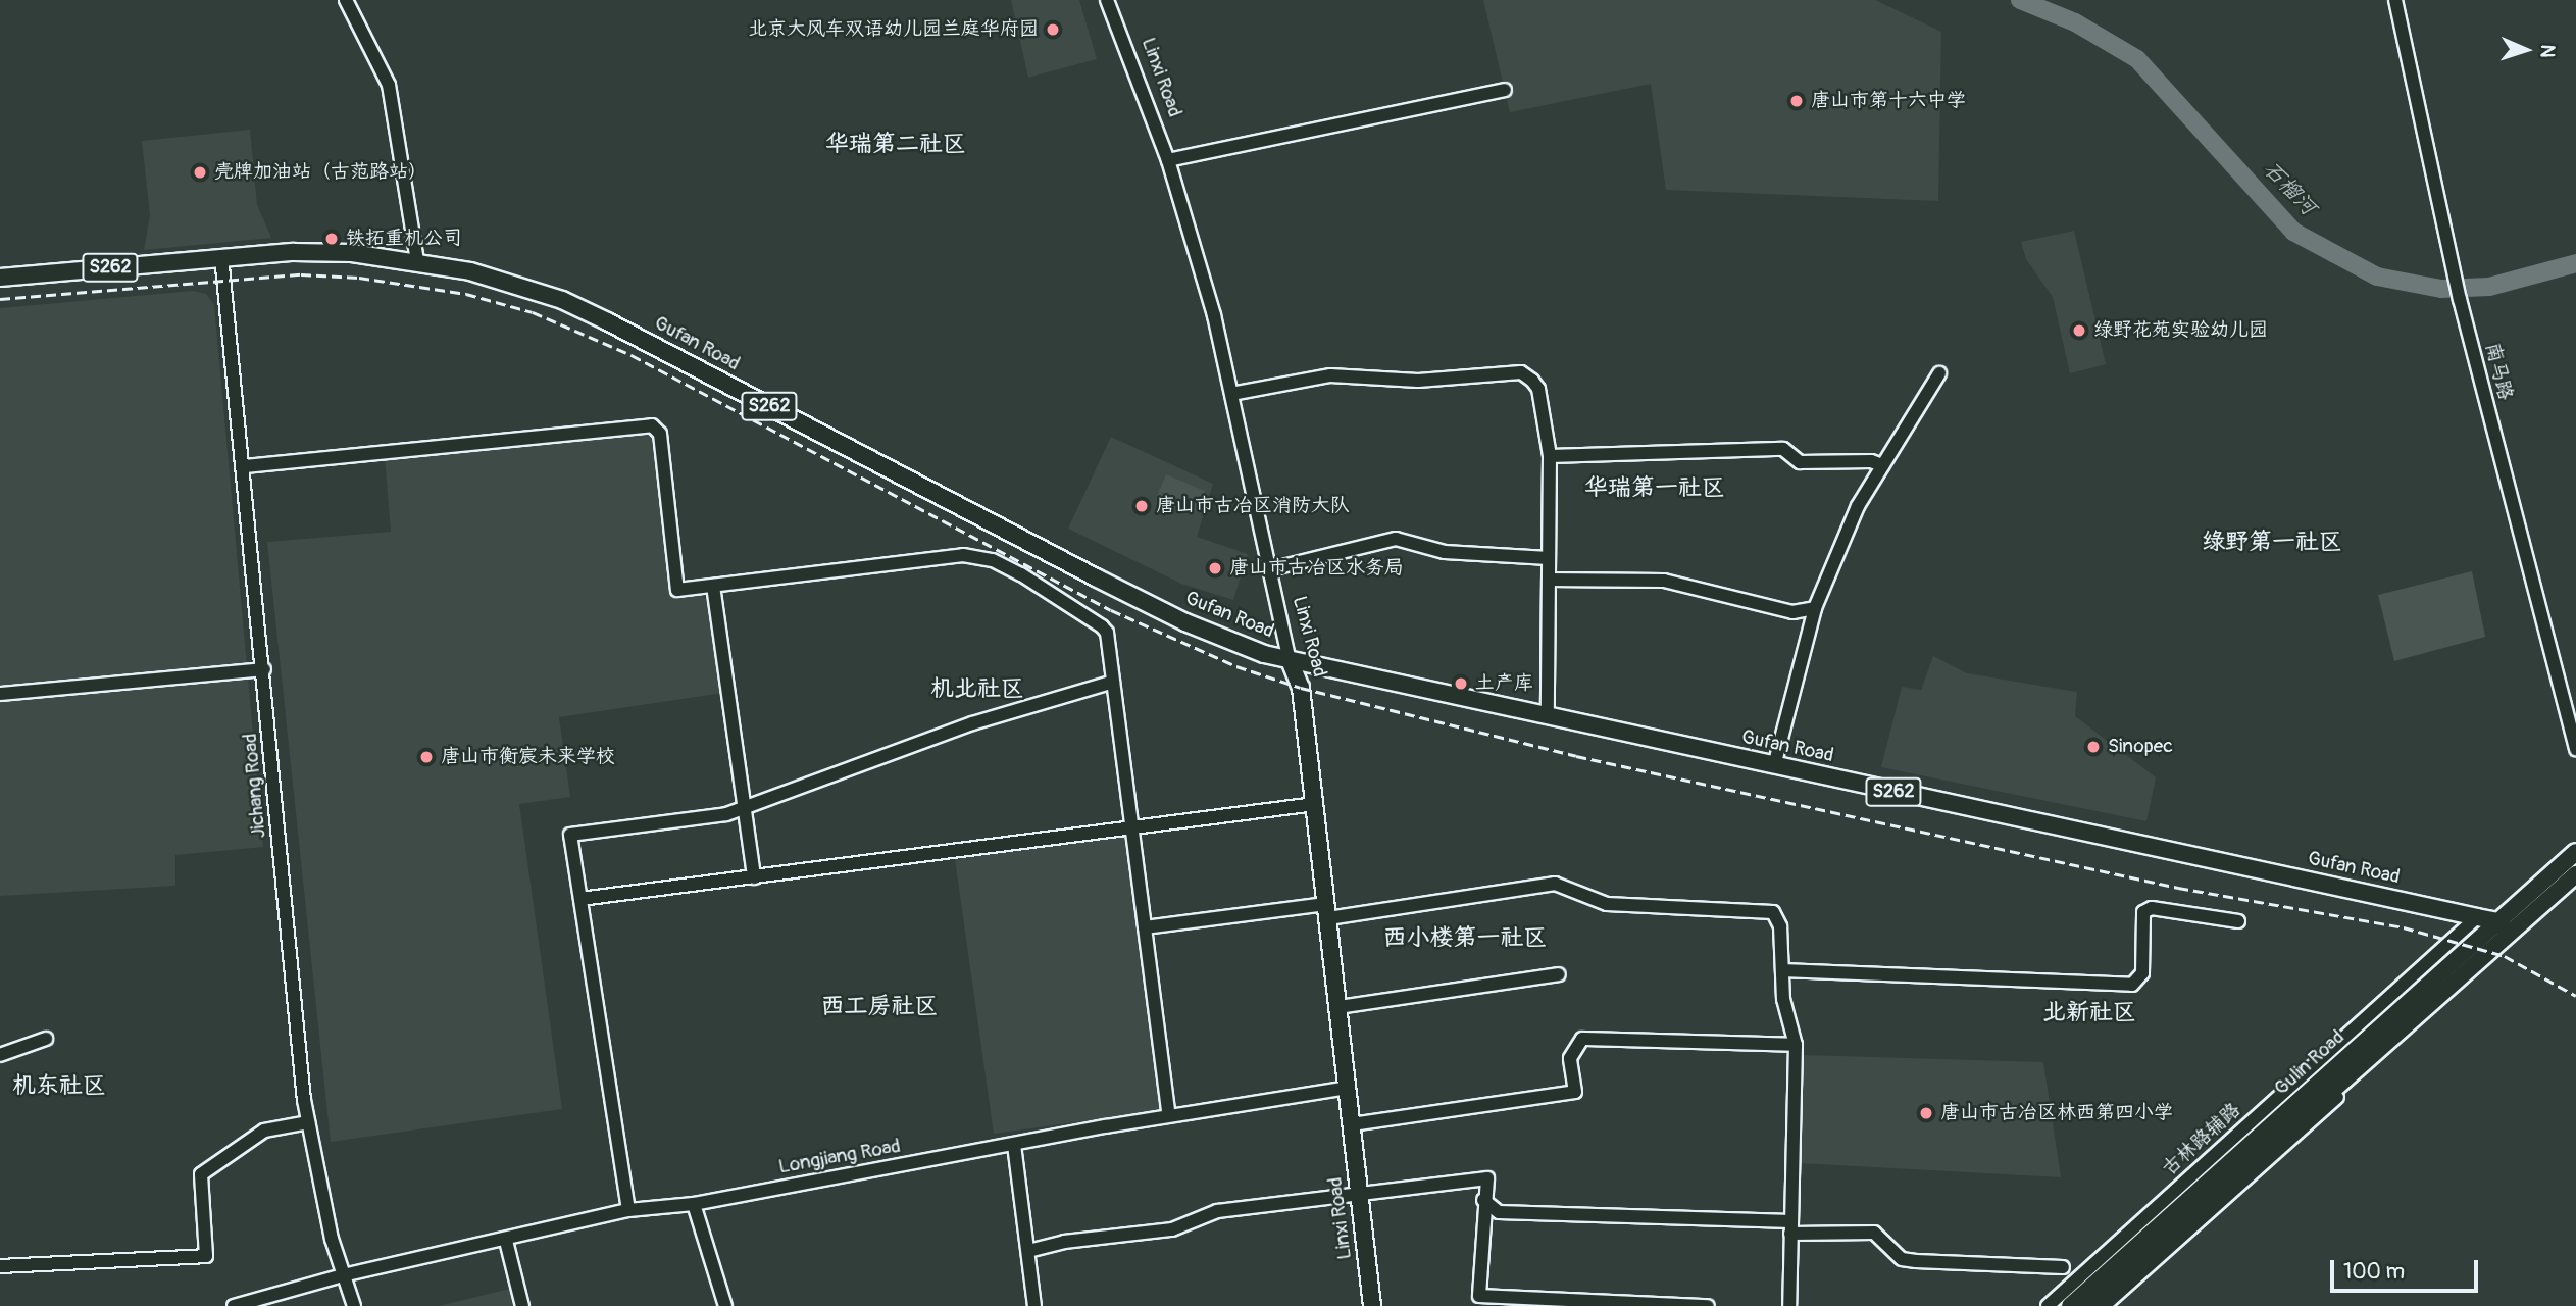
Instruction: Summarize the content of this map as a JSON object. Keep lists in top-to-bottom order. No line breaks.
{"streets":{"main road":["Linxi Road","S262","Gufan Road","Gulin Road"],"street":["南马路","Jichang Road","古林路辅路","Longjiang Road"]},"crossings":[["Linxi Road","Gufan Road"],["Linxi Road","Longjiang Road"],["Gufan Road","Jichang Road"],["Gufan Road","Gulin Road"],["Gufan Road","古林路辅路"],["Jichang Road","Longjiang Road"]],"districts":["华瑞第二社区","华瑞第一社区","绿野第一社区","机北社区","西小楼第一社区","西工房社区","北新社区","机东社区"],"water":["石榴河"],"places":["北京大风车双语幼儿园兰庭华府园","唐山市第十六中学","壳牌加油站（古范路站）","铁拓重机公司","绿野花苑实验幼儿园","唐山市古冶区消防大队","唐山市古冶区水务局","土产库","Sinopec","唐山市衡宸未来学校","唐山市古冶区林西第四小学"],"scale_bar":"100 m","north":"right"}
